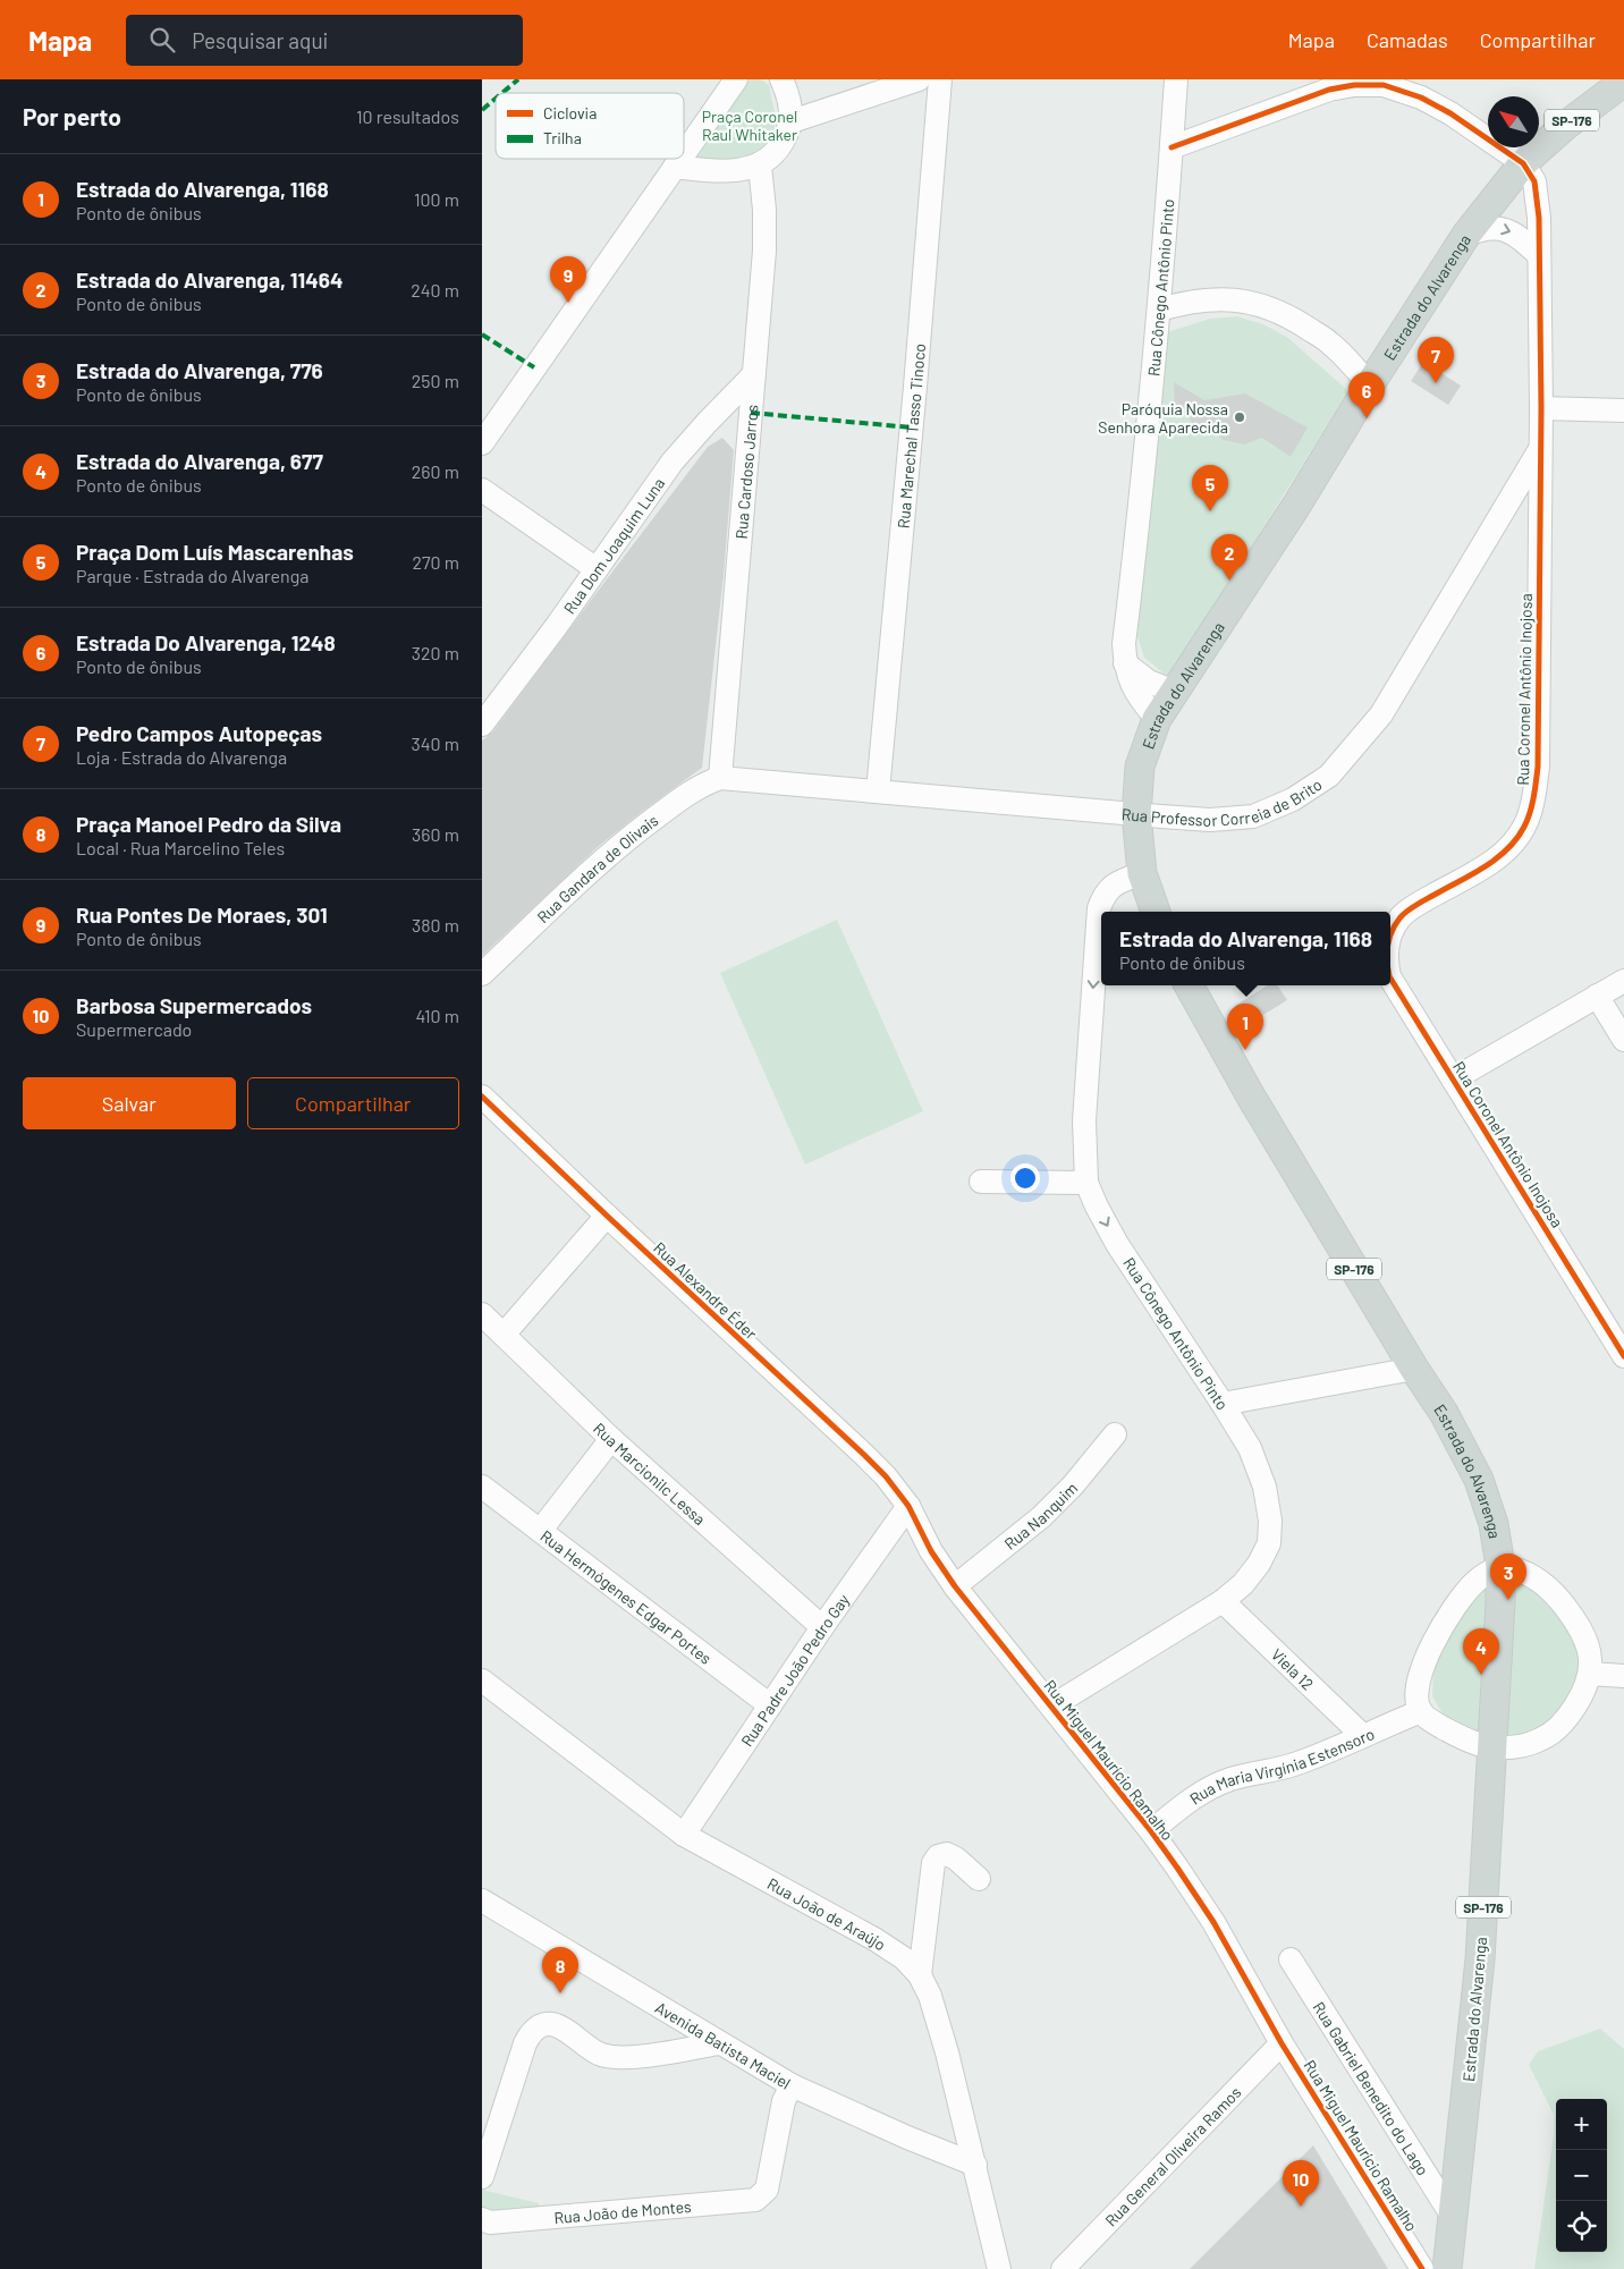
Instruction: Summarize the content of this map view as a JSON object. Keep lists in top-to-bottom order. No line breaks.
{"streets":{"main road":["SP-176","Estrada do Alvarenga"],"street":["Rua Cônego Antônio Pinto","Rua Marechal Tasso Tinoco","Rua Cardoso Jarros","Rua Dom Joaquim Luna","Rua Coronel Antônio Inojosa","Rua Professor Correia de Brito","Rua Gandara de Olivais","Rua Alexandre Éder","Rua Marcionilc Lessa","Rua Nanquim","Rua Hermógenes Edgar Portes","Rua Padre João Pedro Gay","Viela 12","Rua Miguel Maurício Ramalho","Rua Maria Virgínia Estensoro","Rua João de Araújo","Avenida Batista Maciel","Rua Gabriel Benedito do Lago","Rua General Oliveira Ramos","Rua João de Montes"]},"crossings":[["Rua Cônego Antônio Pinto","Estrada do Alvarenga"],["Rua Cônego Antônio Pinto","Viela 12"],["Rua Cônego Antônio Pinto","Rua Miguel Maurício Ramalho"],["Estrada do Alvarenga","Rua Coronel Antônio Inojosa"],["Estrada do Alvarenga","Rua Professor Correia de Brito"],["Estrada do Alvarenga","Rua Gabriel Benedito do Lago"],["Rua Marechal Tasso Tinoco","Rua Professor Correia de Brito"],["Rua Cardoso Jarros","Rua Dom Joaquim Luna"],["Rua Cardoso Jarros","Rua Professor Correia de Brito"],["Rua Cardoso Jarros","Rua Gandara de Olivais"],["Rua Coronel Antônio Inojosa","Rua Professor Correia de Brito"],["Rua Professor Correia de Brito","Rua Gandara de Olivais"],["Rua Alexandre Éder","Rua Padre João Pedro Gay"],["Rua Alexandre Éder","Rua Miguel Maurício Ramalho"],["Rua Marcionilc Lessa","Rua Padre João Pedro Gay"],["Rua Nanquim","Rua Miguel Maurício Ramalho"],["Rua Hermógenes Edgar Portes","Rua Padre João Pedro Gay"],["Rua Padre João Pedro Gay","Rua Miguel Maurício Ramalho"],["Rua Padre João Pedro Gay","Rua João de Araújo"],["Viela 12","Rua Maria Virgínia Estensoro"],["Rua Miguel Maurício Ramalho","Rua Maria Virgínia Estensoro"],["Rua Miguel Maurício Ramalho","Rua General Oliveira Ramos"],["Rua João de Araújo","Avenida Batista Maciel"],["Avenida Batista Maciel","Rua João de Montes"]],"parks":["Praça Coronel Raul Whitaker"],"places":["Paróquia Nossa Senhora Aparecida"],"legend":["Ciclovia","Trilha"],"north":"top left","page":{"header":"Mapa","search":"Pesquisar aqui","nav":["Mapa","Camadas","Compartilhar"],"heading":["Por perto","10 resultados"],"list":[{"mark":"1","name":"Estrada do Alvarenga, 1168","note":"Ponto de ônibus","value":"100 m"},{"mark":"2","name":"Estrada do Alvarenga, 11464","note":"Ponto de ônibus","value":"240 m"},{"mark":"3","name":"Estrada do Alvarenga, 776","note":"Ponto de ônibus","value":"250 m"},{"mark":"4","name":"Estrada do Alvarenga, 677","note":"Ponto de ônibus","value":"260 m"},{"mark":"5","name":"Praça Dom Luís Mascarenhas","note":"Parque · Estrada do Alvarenga","value":"270 m"},{"mark":"6","name":"Estrada Do Alvarenga, 1248","note":"Ponto de ônibus","value":"320 m"},{"mark":"7","name":"Pedro Campos Autopeças","note":"Loja · Estrada do Alvarenga","value":"340 m"},{"mark":"8","name":"Praça Manoel Pedro da Silva","note":"Local · Rua Marcelino Teles","value":"360 m"},{"mark":"9","name":"Rua Pontes De Moraes, 301","note":"Ponto de ônibus","value":"380 m"},{"mark":"10","name":"Barbosa Supermercados","note":"Supermercado","value":"410 m"}],"pins":["9","7","6","5","2","1","3","4","8","10"],"popup":["Estrada do Alvarenga, 1168","Ponto de ônibus"],"buttons":["Salvar","Compartilhar"],"map_buttons":["+","−"]}}
